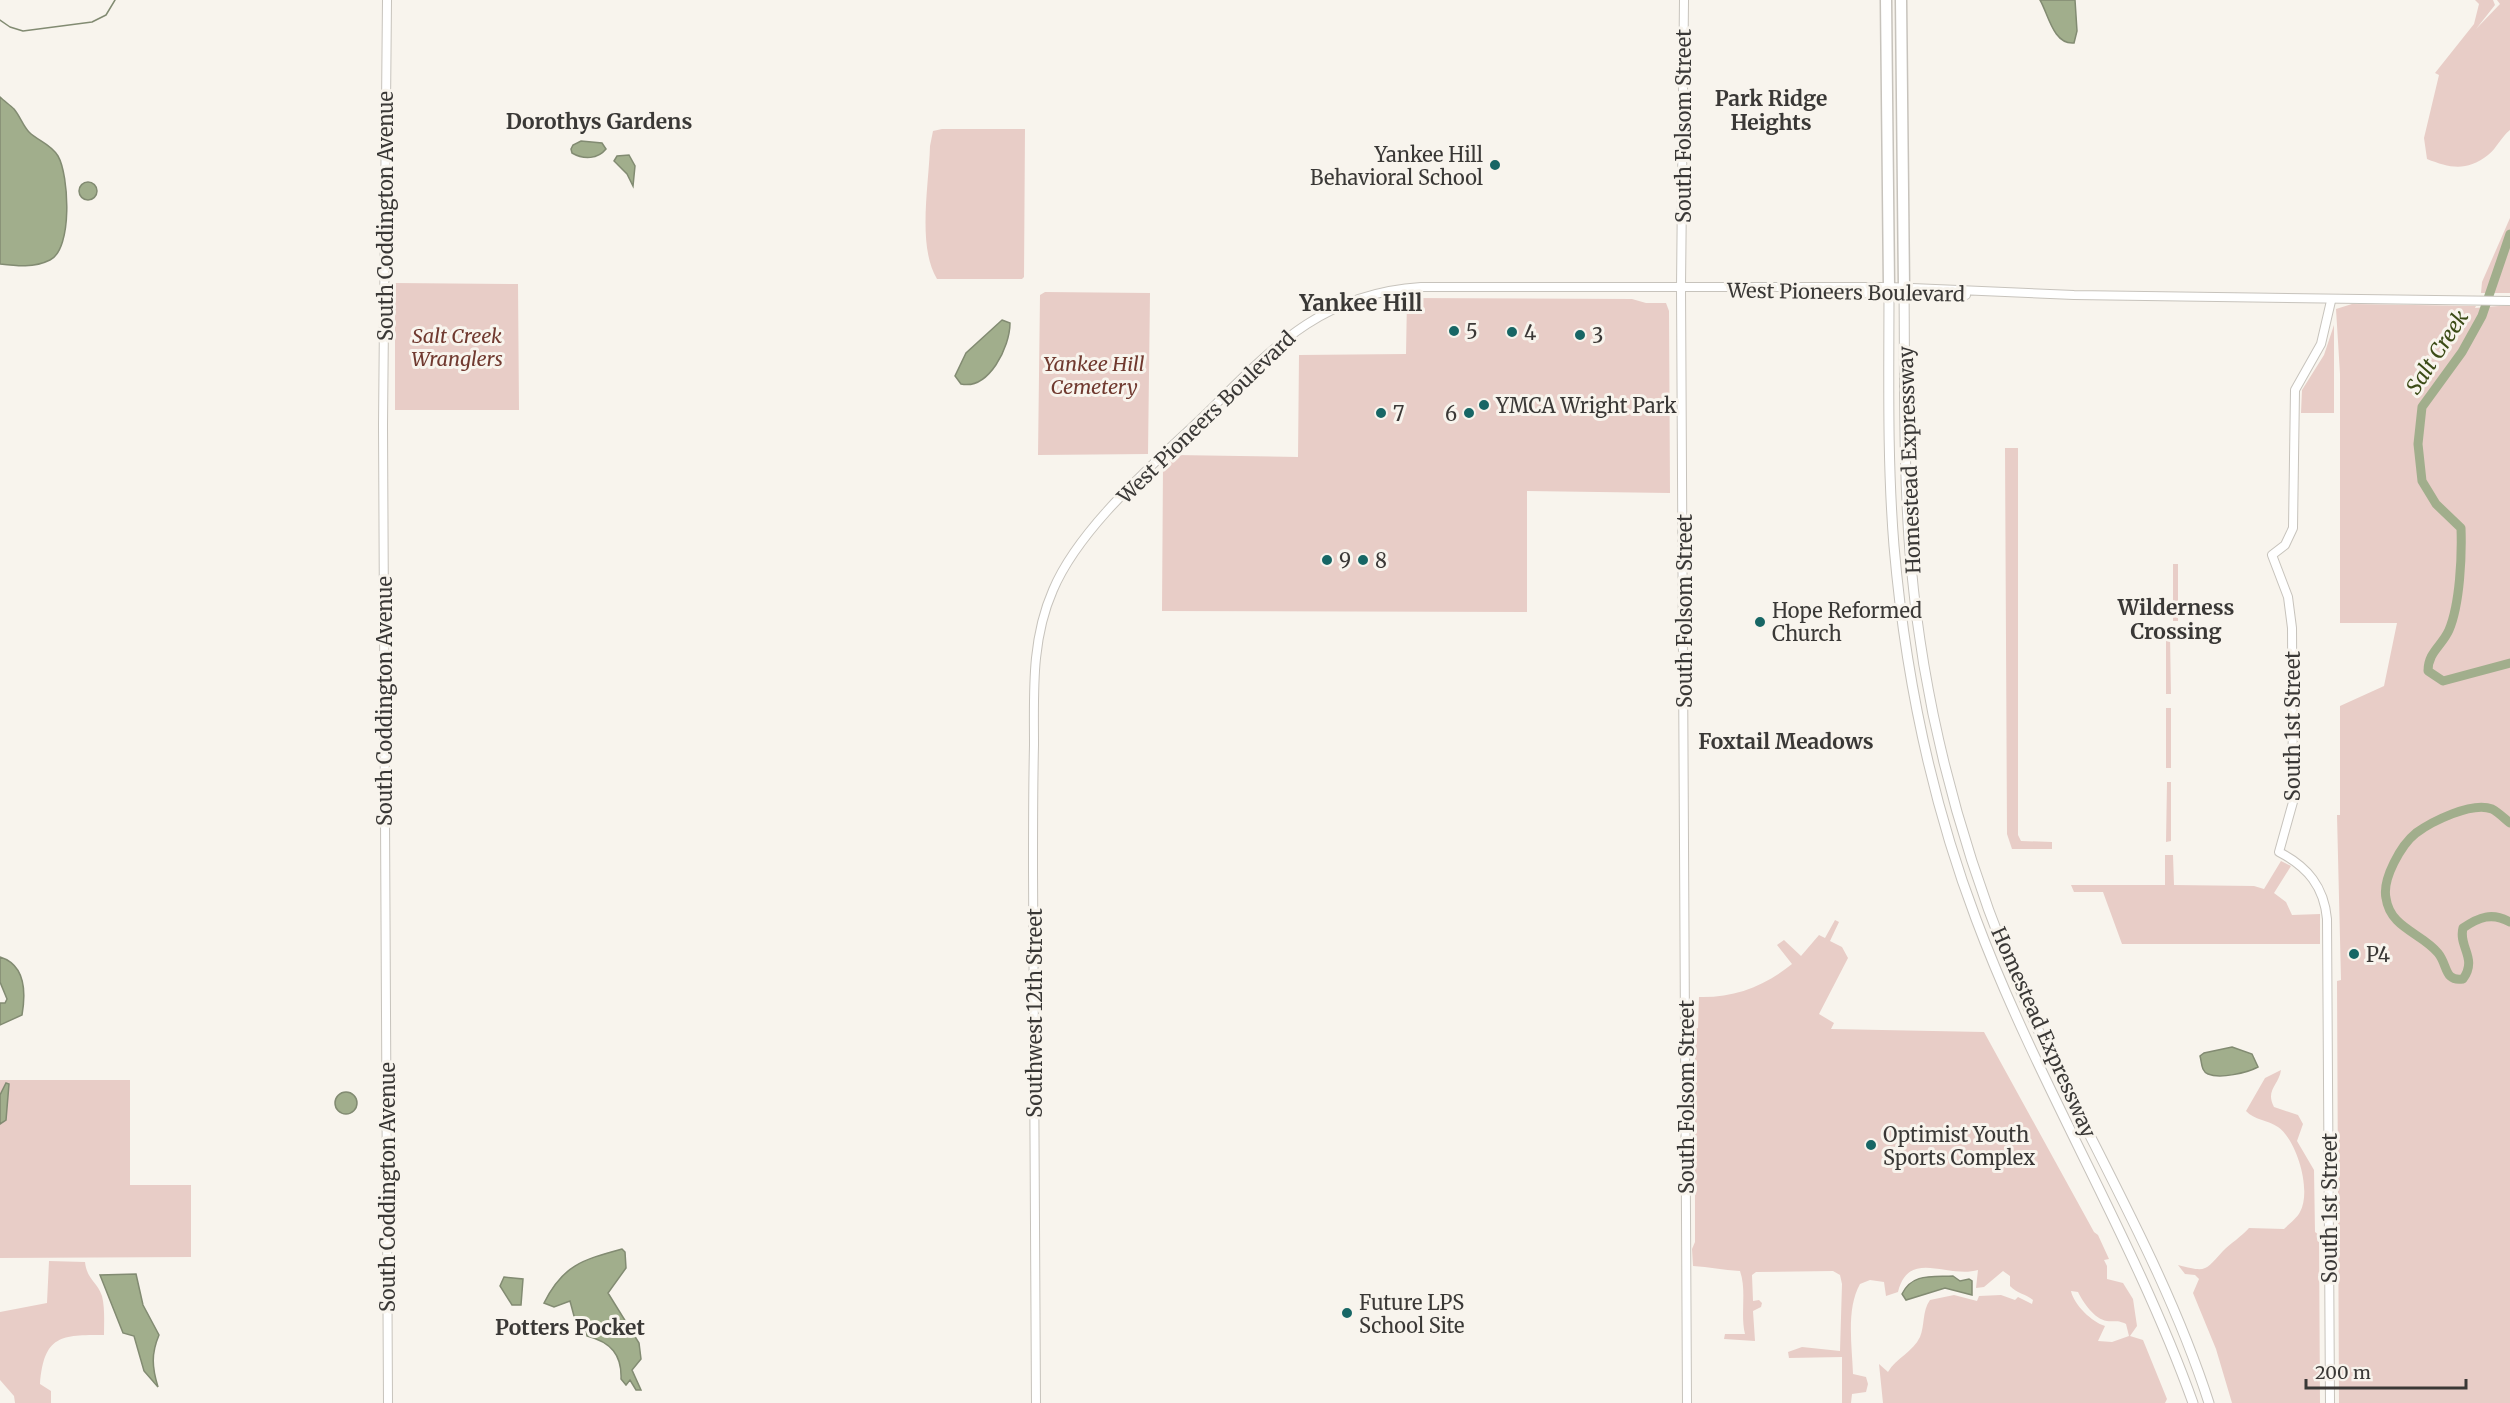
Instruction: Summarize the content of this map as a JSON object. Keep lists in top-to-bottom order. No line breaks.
{"streets":{"highway":["Homestead Expressway"],"main road":["South Folsom Street","West Pioneers Boulevard","Southwest 12th Street"],"street":["South Coddington Avenue","South 1st Street"]},"crossings":[["South Folsom Street","West Pioneers Boulevard"],["West Pioneers Boulevard","Homestead Expressway"],["West Pioneers Boulevard","South 1st Street"],["West Pioneers Boulevard","Southwest 12th Street"]],"districts":["Park Ridge Heights","Dorothys Gardens","Yankee Hill","Wilderness Crossing","Foxtail Meadows","Potters Pocket"],"water":["Salt Creek"],"parks":["Salt Creek Wranglers","Yankee Hill Cemetery"],"places":["Yankee Hill Behavioral School","5","4","3","YMCA Wright Park","7","6","9","8","Hope Reformed Church","P4","Optimist Youth Sports Complex","Future LPS School Site"],"scale_bar":"200 m"}
